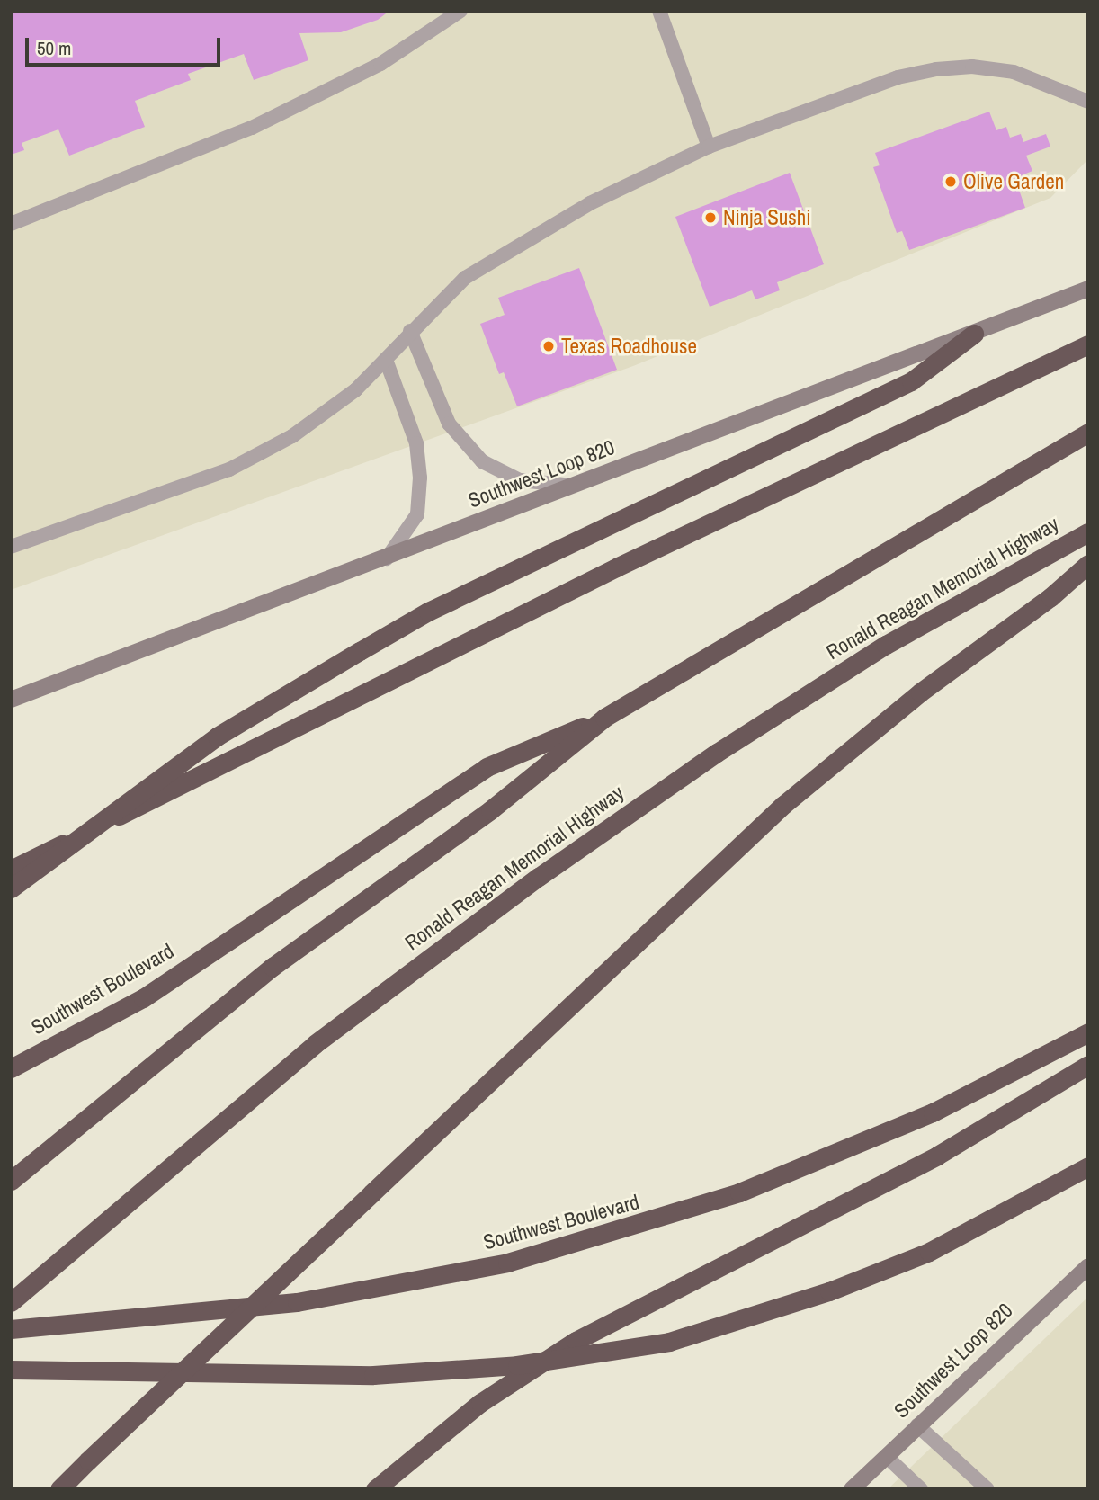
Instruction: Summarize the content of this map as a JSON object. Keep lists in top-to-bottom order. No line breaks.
{"streets":{"highway":["Ronald Reagan Memorial Highway","Southwest Boulevard"],"main road":["Southwest Loop 820"]},"places":["Olive Garden","Ninja Sushi","Texas Roadhouse"],"scale_bar":"50 m"}
